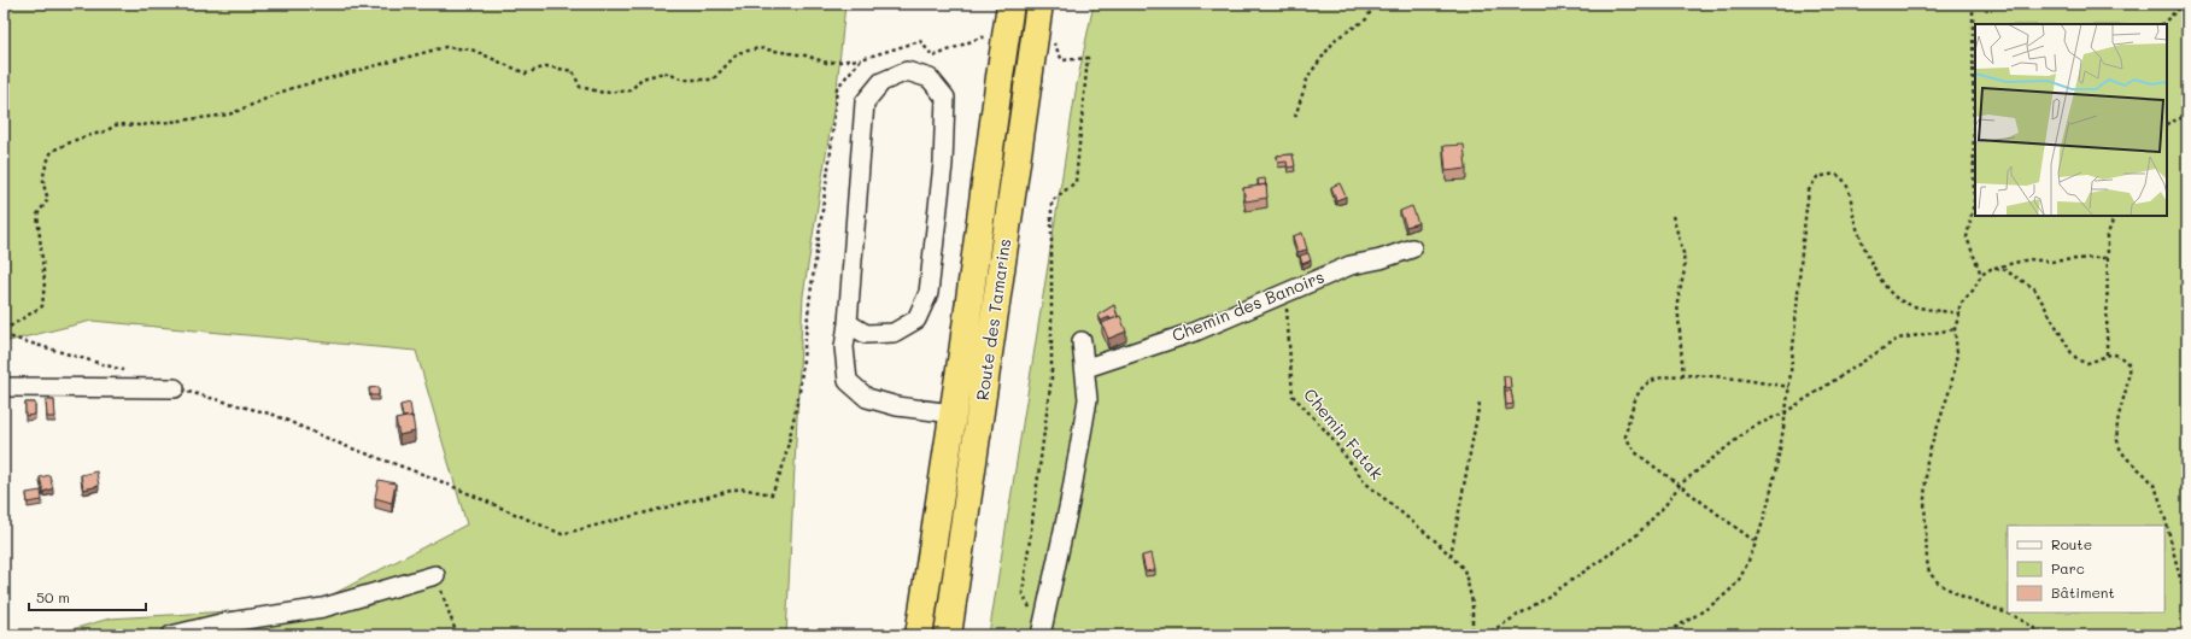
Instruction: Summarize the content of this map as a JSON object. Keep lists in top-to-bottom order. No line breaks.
{"streets":{"highway":["Route des Tamarins"],"street":["Chemin des Banoirs"],"path":["Chemin Fatak"]},"crossings":[["Chemin des Banoirs","Chemin Fatak"]],"legend":["Route","Parc","Bâtiment"],"scale_bar":"50 m"}
